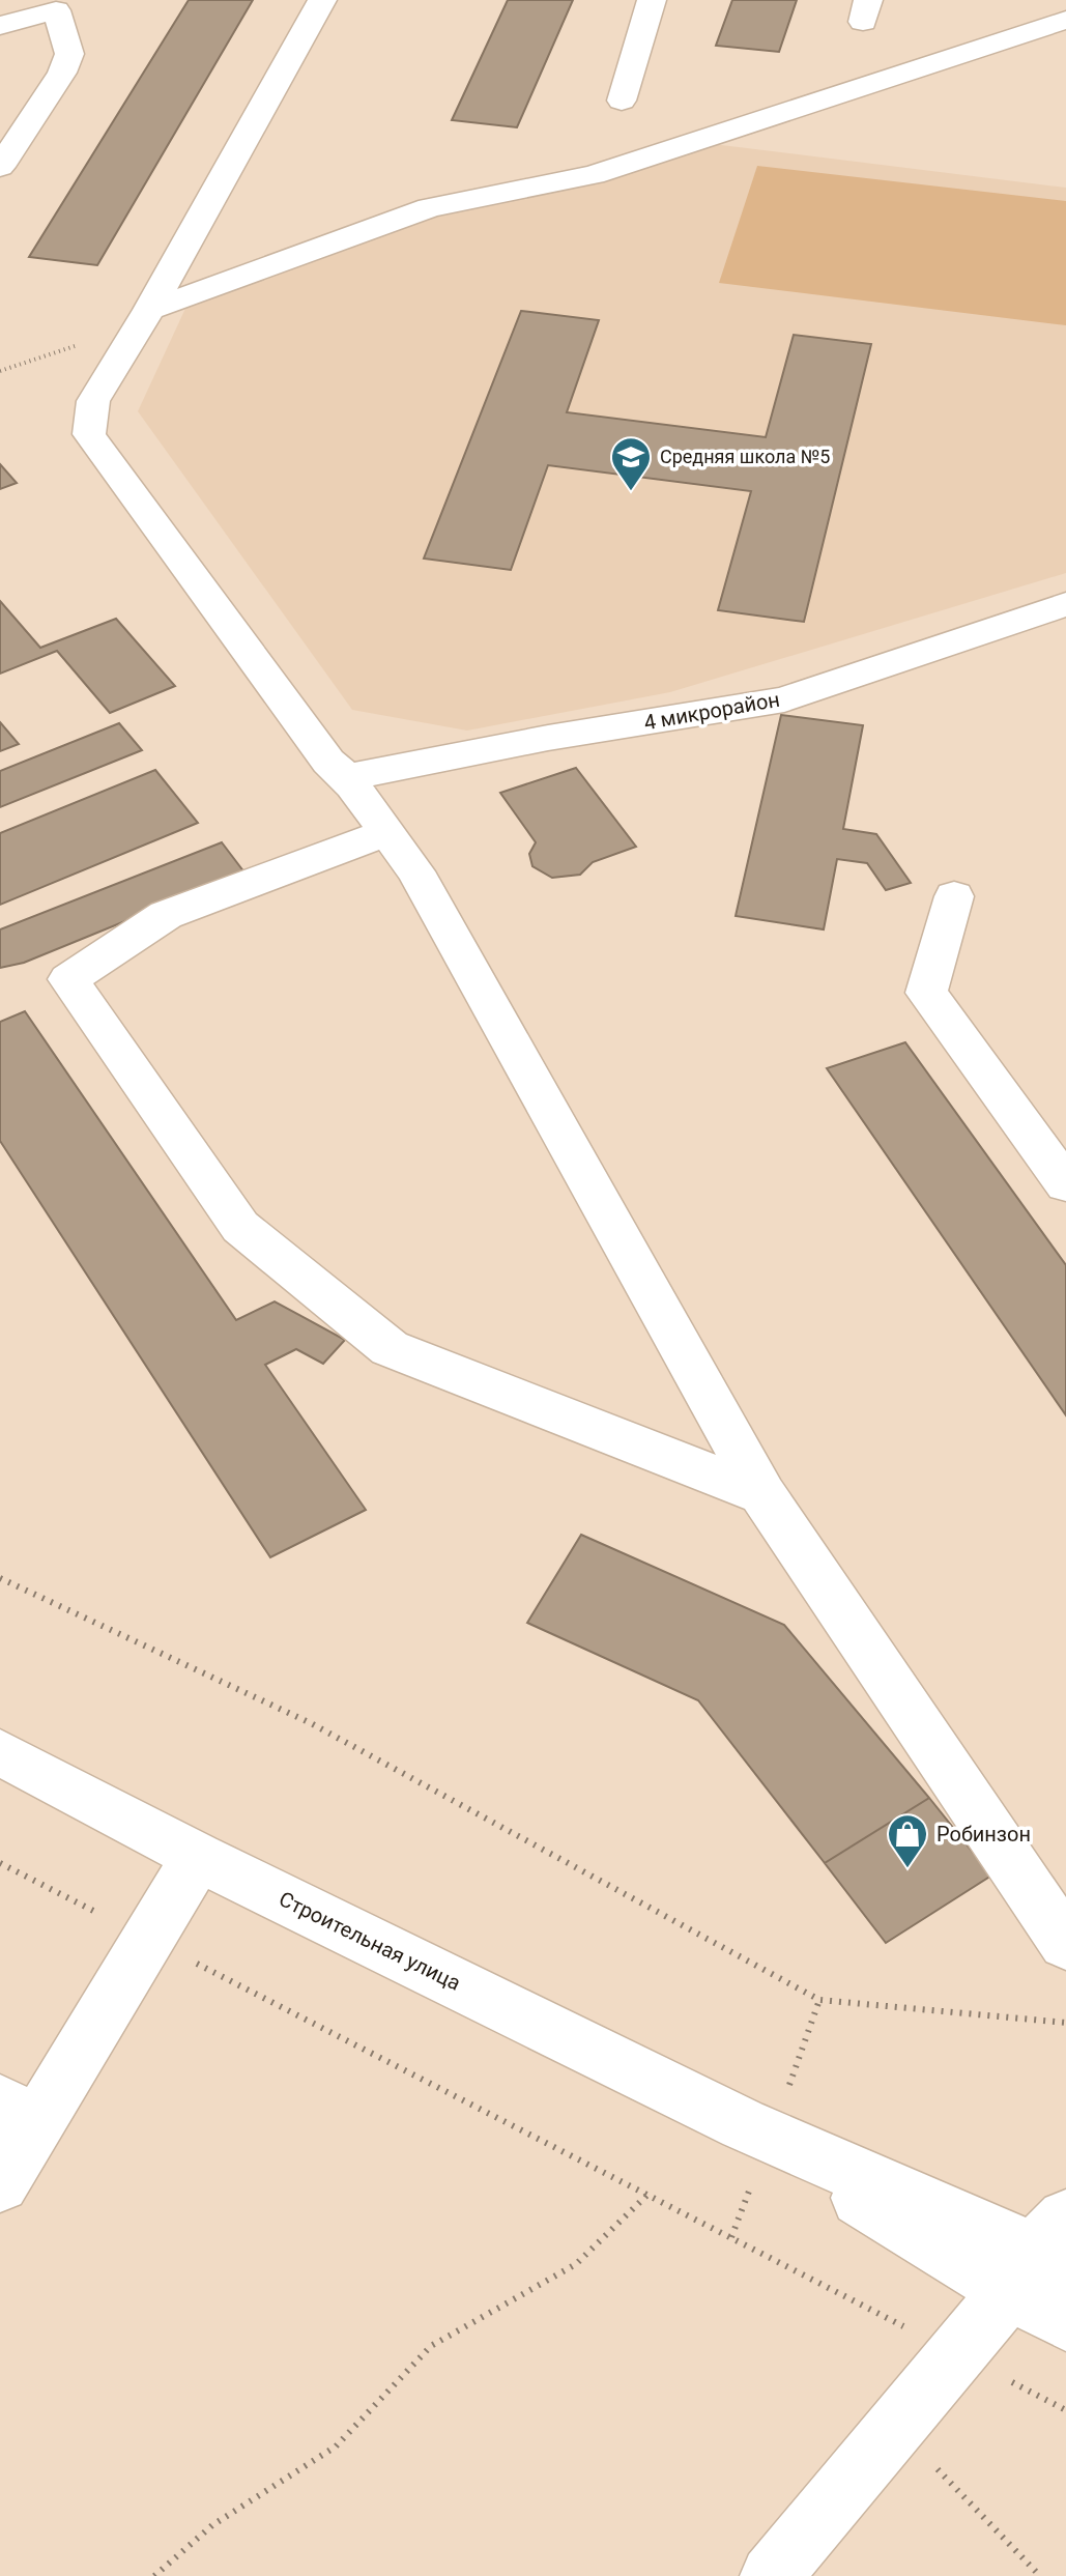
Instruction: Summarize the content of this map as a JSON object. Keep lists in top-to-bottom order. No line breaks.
{"streets":{"street":["4 микрорайон","Строительная улица"]},"places":{"school or university":["Средняя школа №5"],"shop":["Робинзон"]}}
